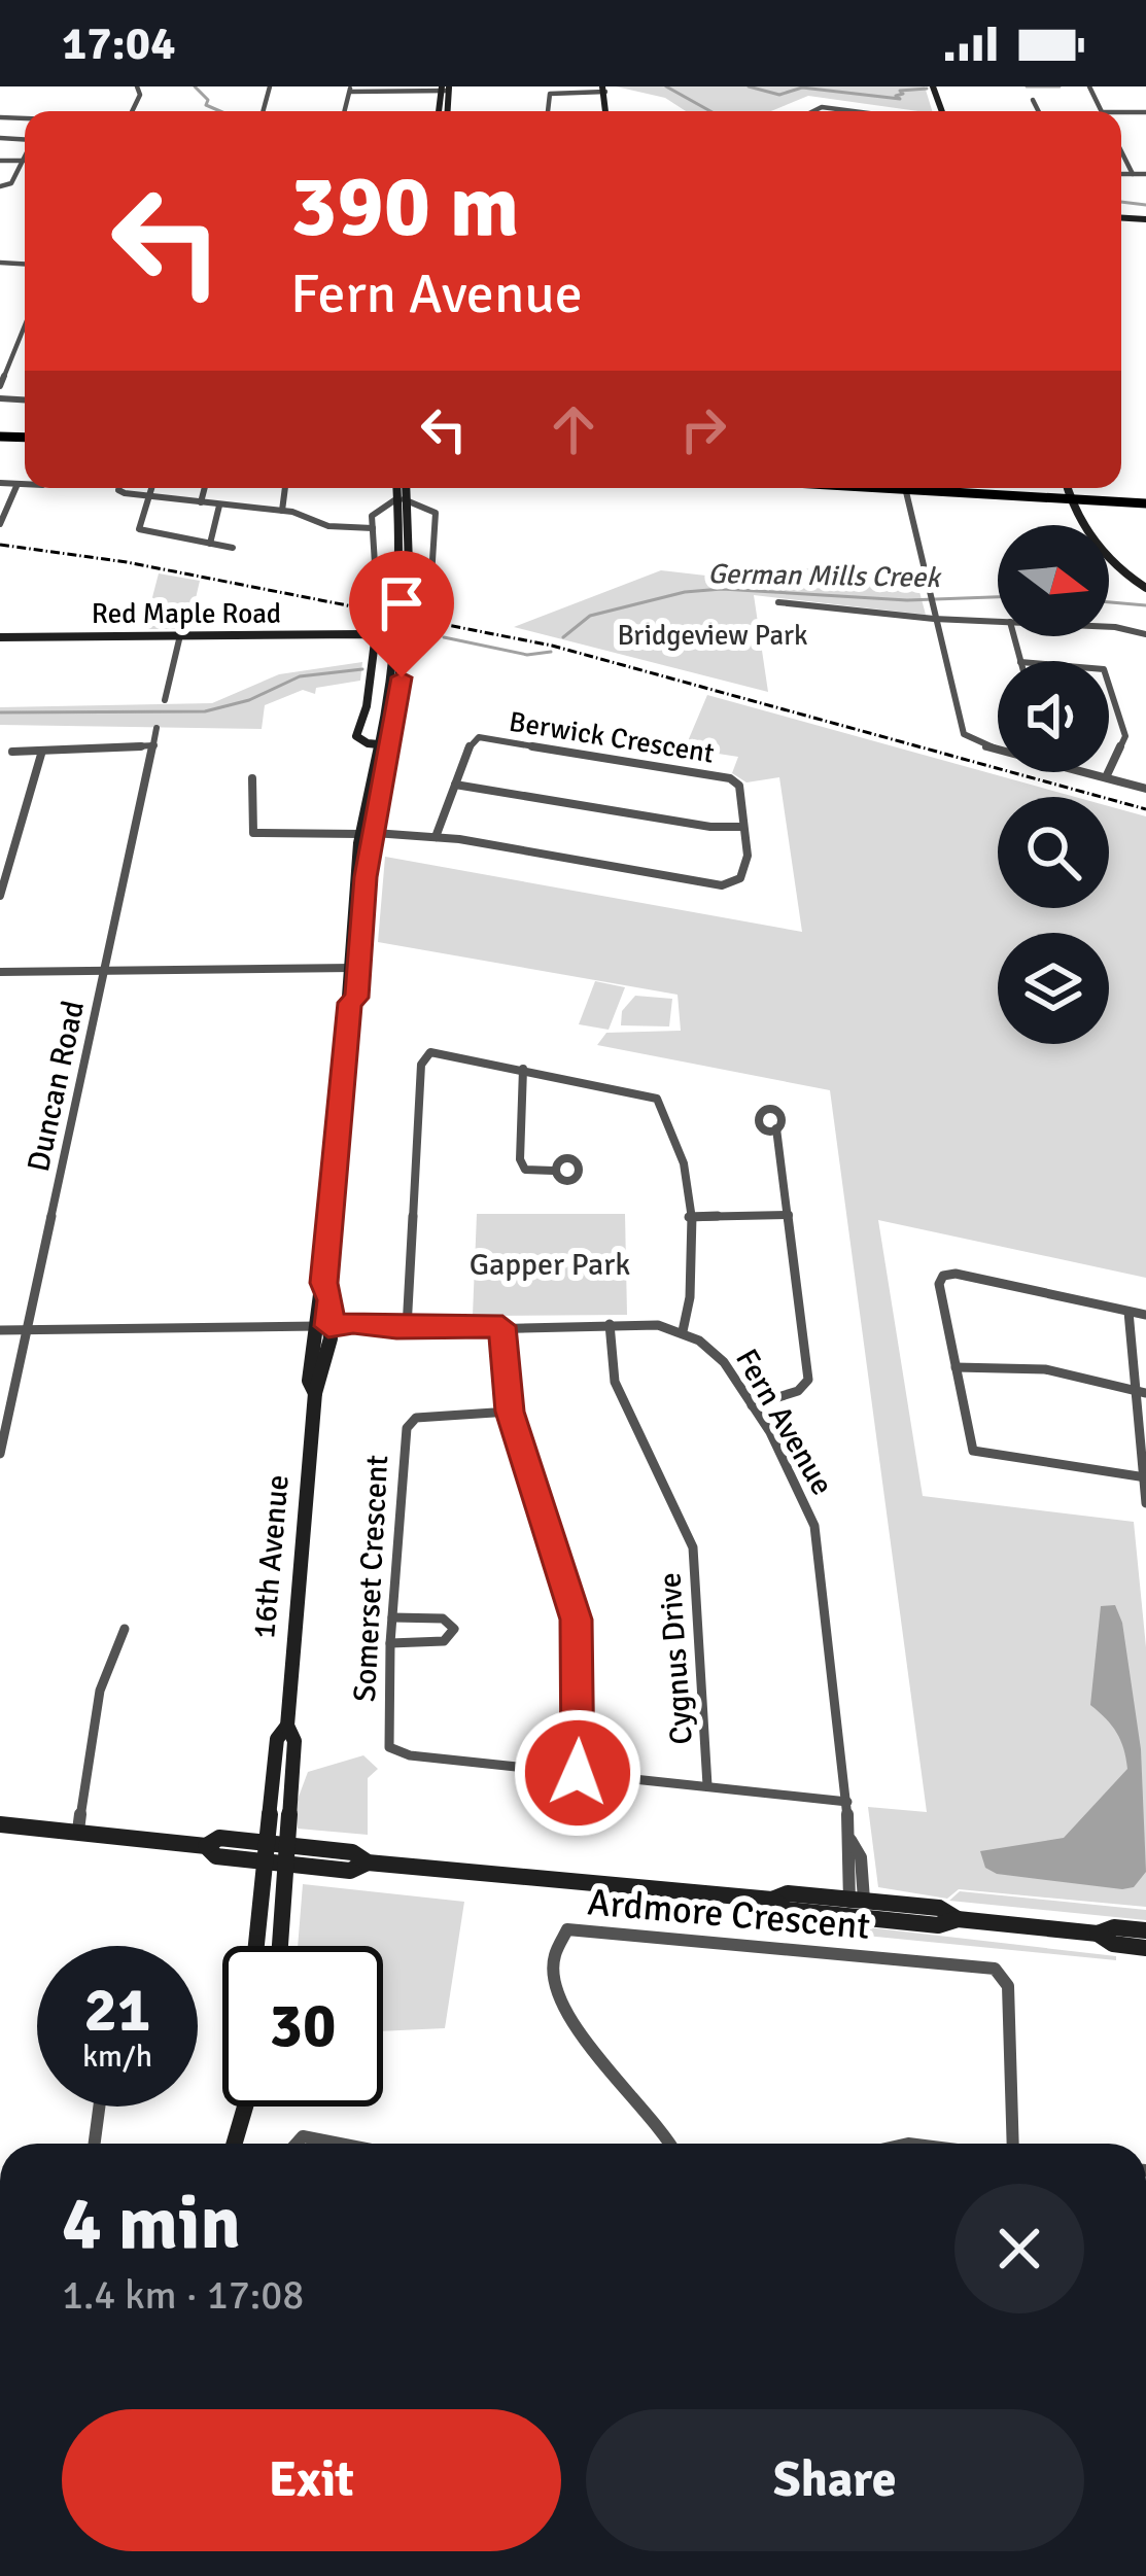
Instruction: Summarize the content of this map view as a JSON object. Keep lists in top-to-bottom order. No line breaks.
{"streets":{"main road":["Red Maple Road","16th Avenue"],"street":["Berwick Crescent","Duncan Road","Fern Avenue","Somerset Crescent","Cygnus Drive","Ardmore Crescent"]},"crossings":[["Red Maple Road","16th Avenue"],["Fern Avenue","Somerset Crescent"],["Somerset Crescent","Cygnus Drive"]],"water":["German Mills Creek"],"parks":["Bridgeview Park","Gapper Park"],"north":"right","page":{"status":"17:04","turn":["390 m","Fern Avenue"],"speed":"21 km/h","limit":"30","heading":["4 min","1.4 km · 17:08"],"buttons":["Exit","Share"]}}
